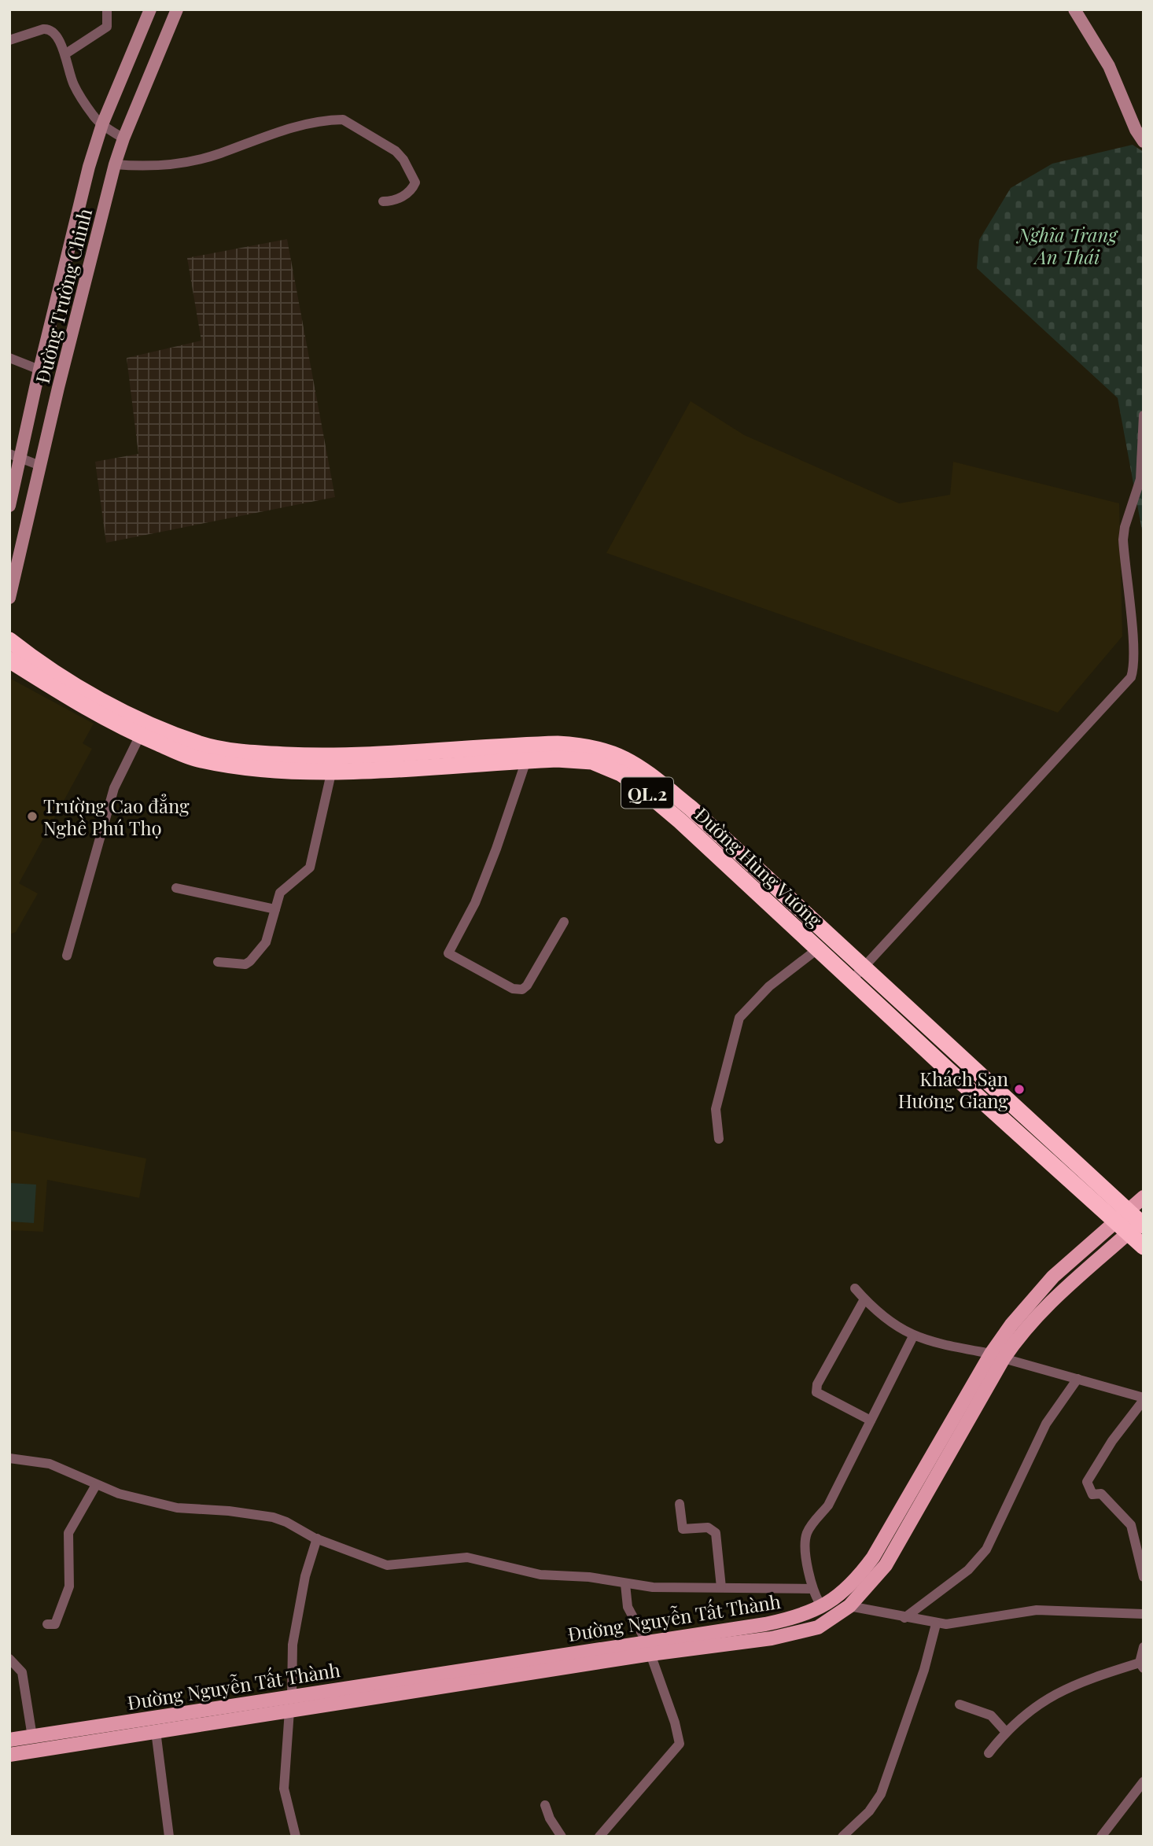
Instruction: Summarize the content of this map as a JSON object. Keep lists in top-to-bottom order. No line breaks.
{"streets":{"highway":["QL.2","Đường Hùng Vương"],"main road":["Đường Trường Chinh","Đường Nguyễn Tất Thành"]},"crossings":[["Đường Hùng Vương","Đường Nguyễn Tất Thành"]],"parks":["Nghĩa Trang An Thái"],"places":["Trường Cao đẳng Nghề Phú Thọ","Khách Sạn Hương Giang"]}
